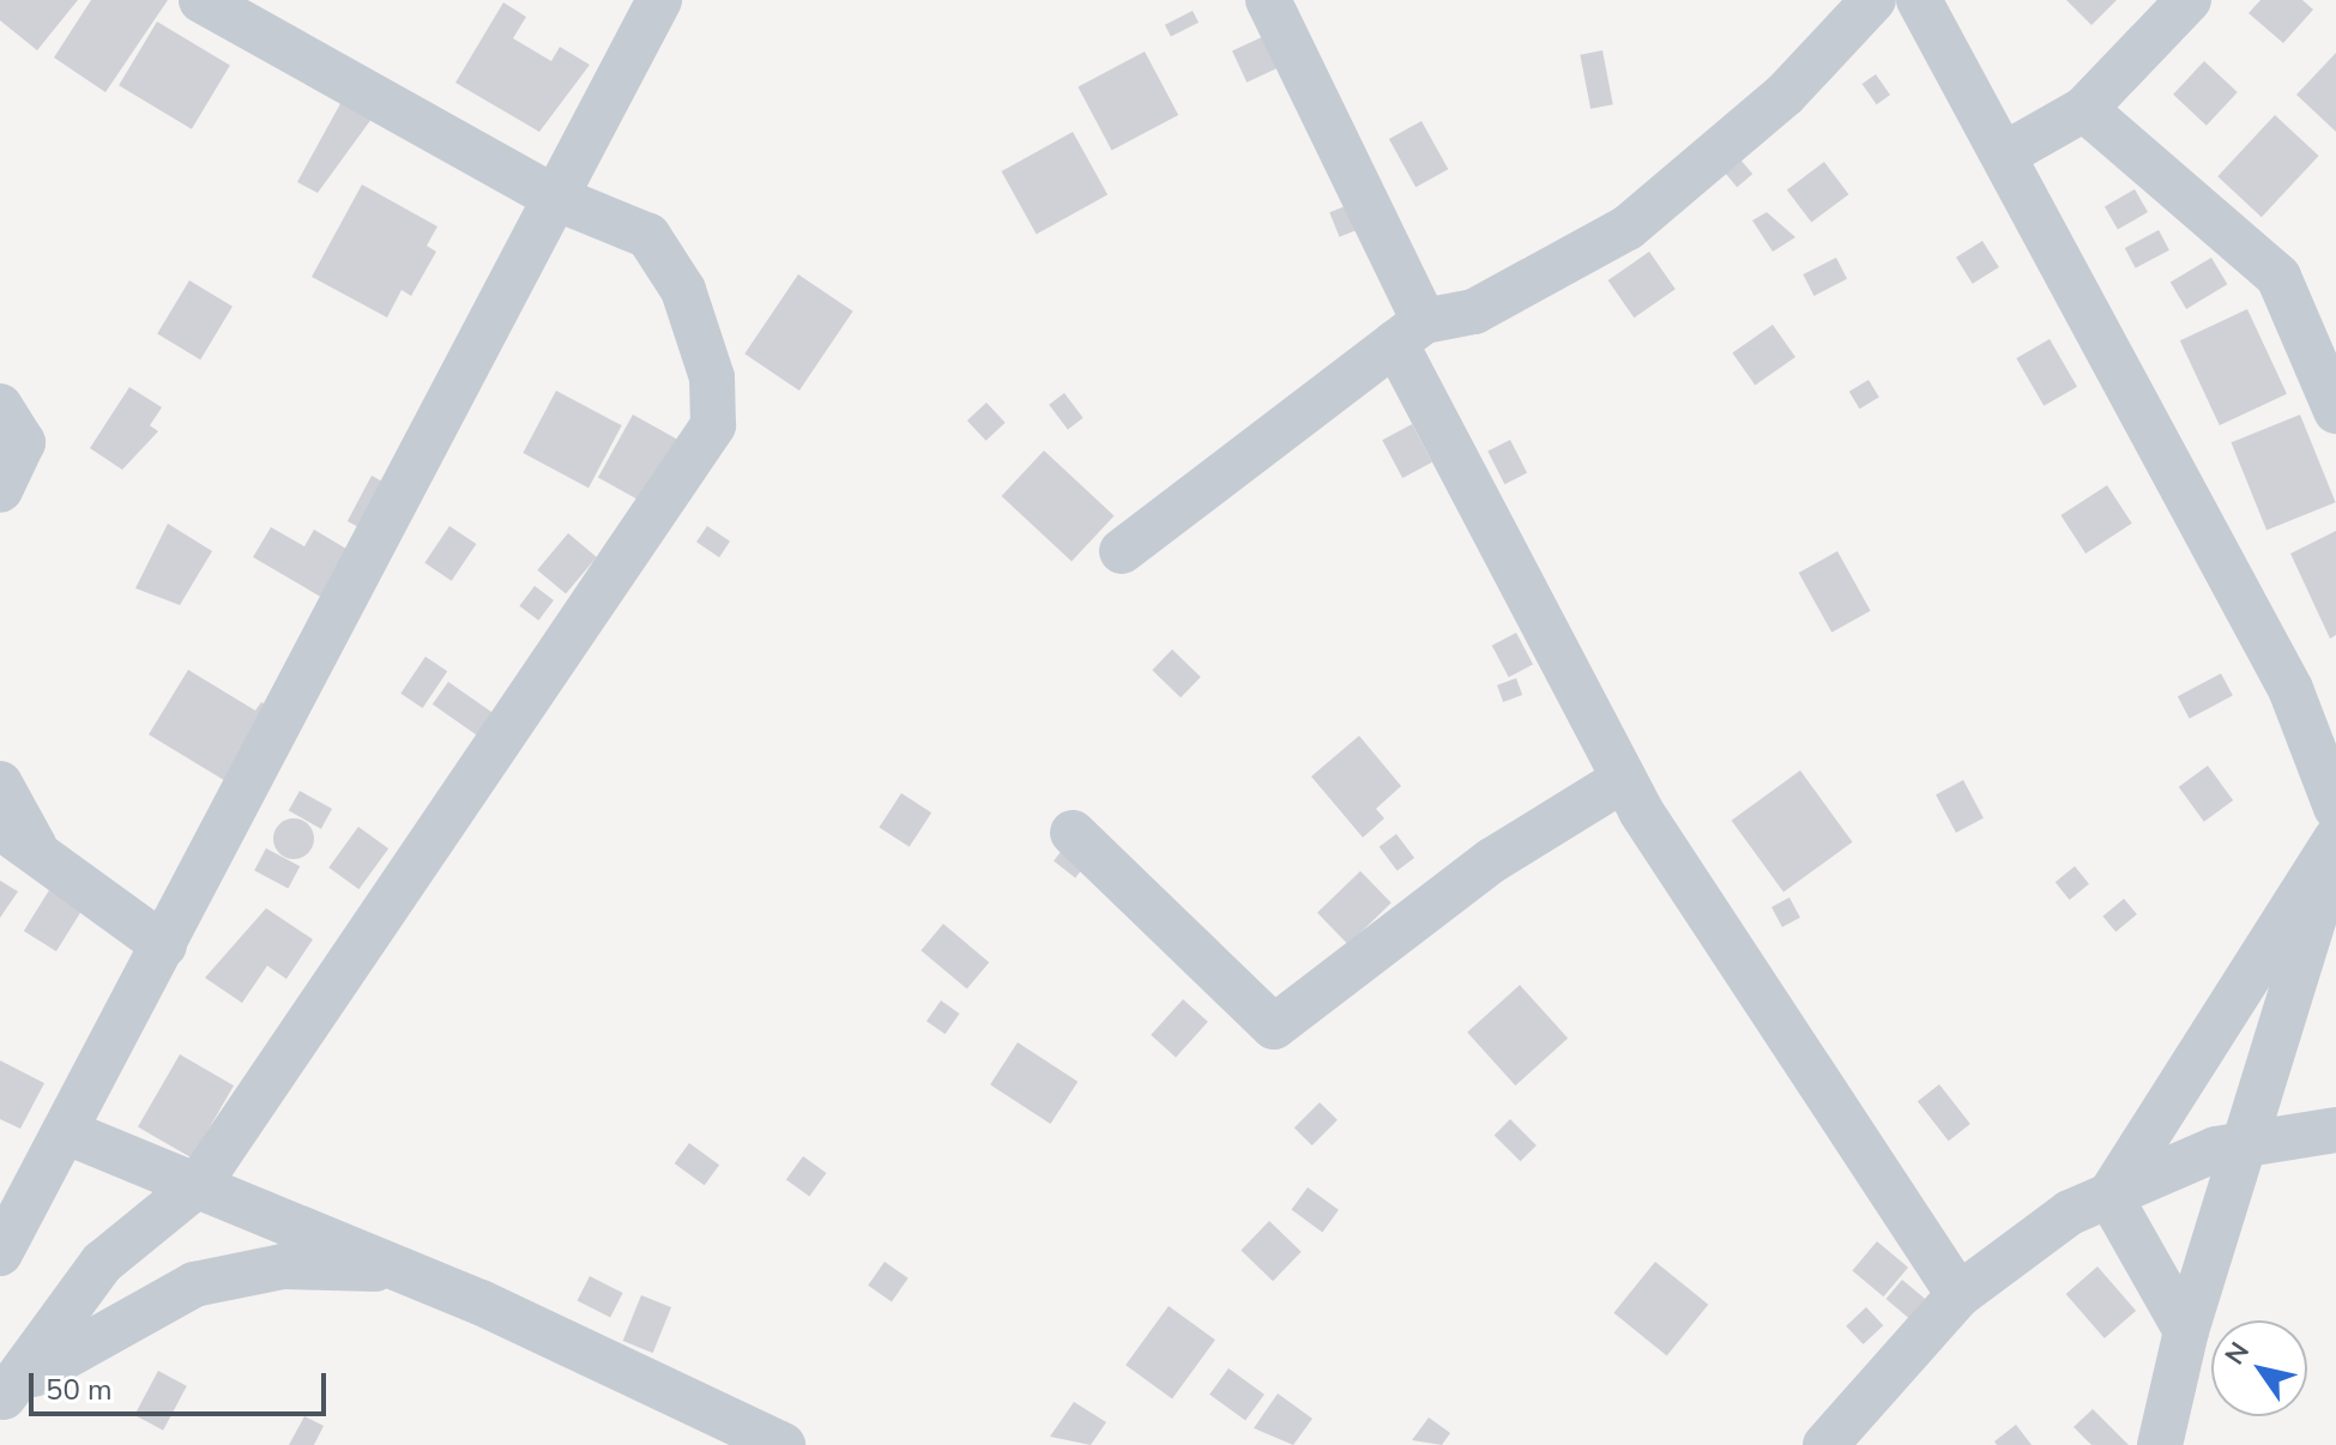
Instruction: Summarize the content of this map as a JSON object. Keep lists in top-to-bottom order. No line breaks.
{"scale_bar":"50 m","north":"top left"}
